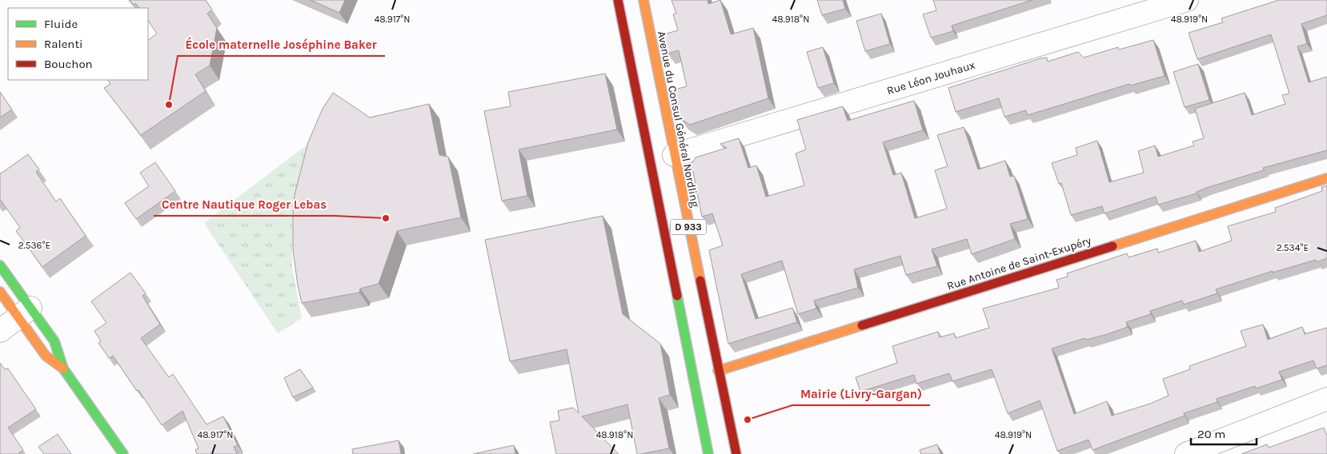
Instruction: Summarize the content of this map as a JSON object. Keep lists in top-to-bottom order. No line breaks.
{"streets":{"main road":["Avenue du Consul Général Nordling","D 933","Rue Antoine de Saint-Exupéry"],"street":["Rue Léon Jouhaux"]},"crossings":[["Rue Léon Jouhaux","Avenue du Consul Général Nordling"],["Avenue du Consul Général Nordling","Rue Antoine de Saint-Exupéry"]],"places":["École maternelle Joséphine Baker","Centre Nautique Roger Lebas","Mairie (Livry-Gargan)"],"legend":["Fluide","Ralenti","Bouchon"],"scale_bar":"20 m","coordinates":["48.917°N","48.918°N","48.919°N","2.536°E","2.534°E"]}
